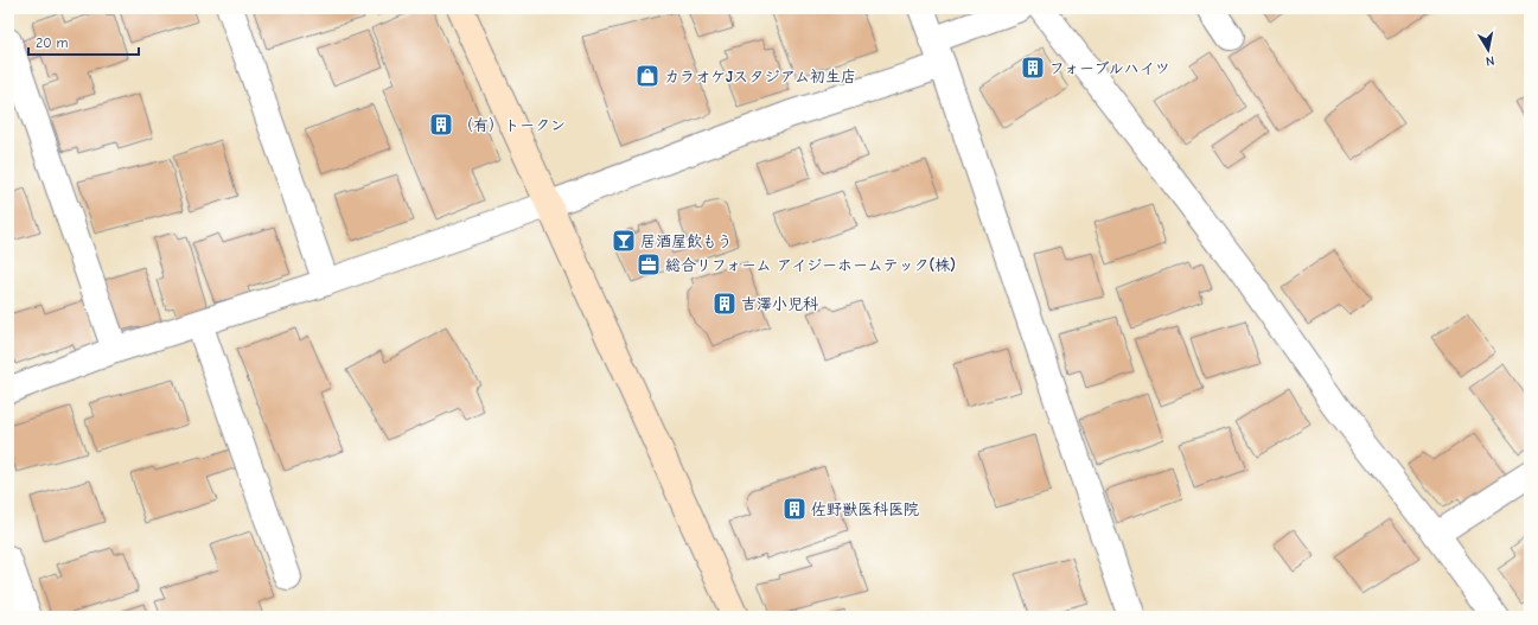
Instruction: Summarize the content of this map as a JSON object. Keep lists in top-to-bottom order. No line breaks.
{"places":{"building":["フォーブルハイツ","（有）トークン","吉澤小児科","佐野獣医科医院"],"shop":["カラオケJスタジアム初生店"],"bar":["居酒屋飲もう"],"office":["総合リフォーム アイジーホームテック(株)"]},"scale_bar":"20 m","north":"bottom"}
